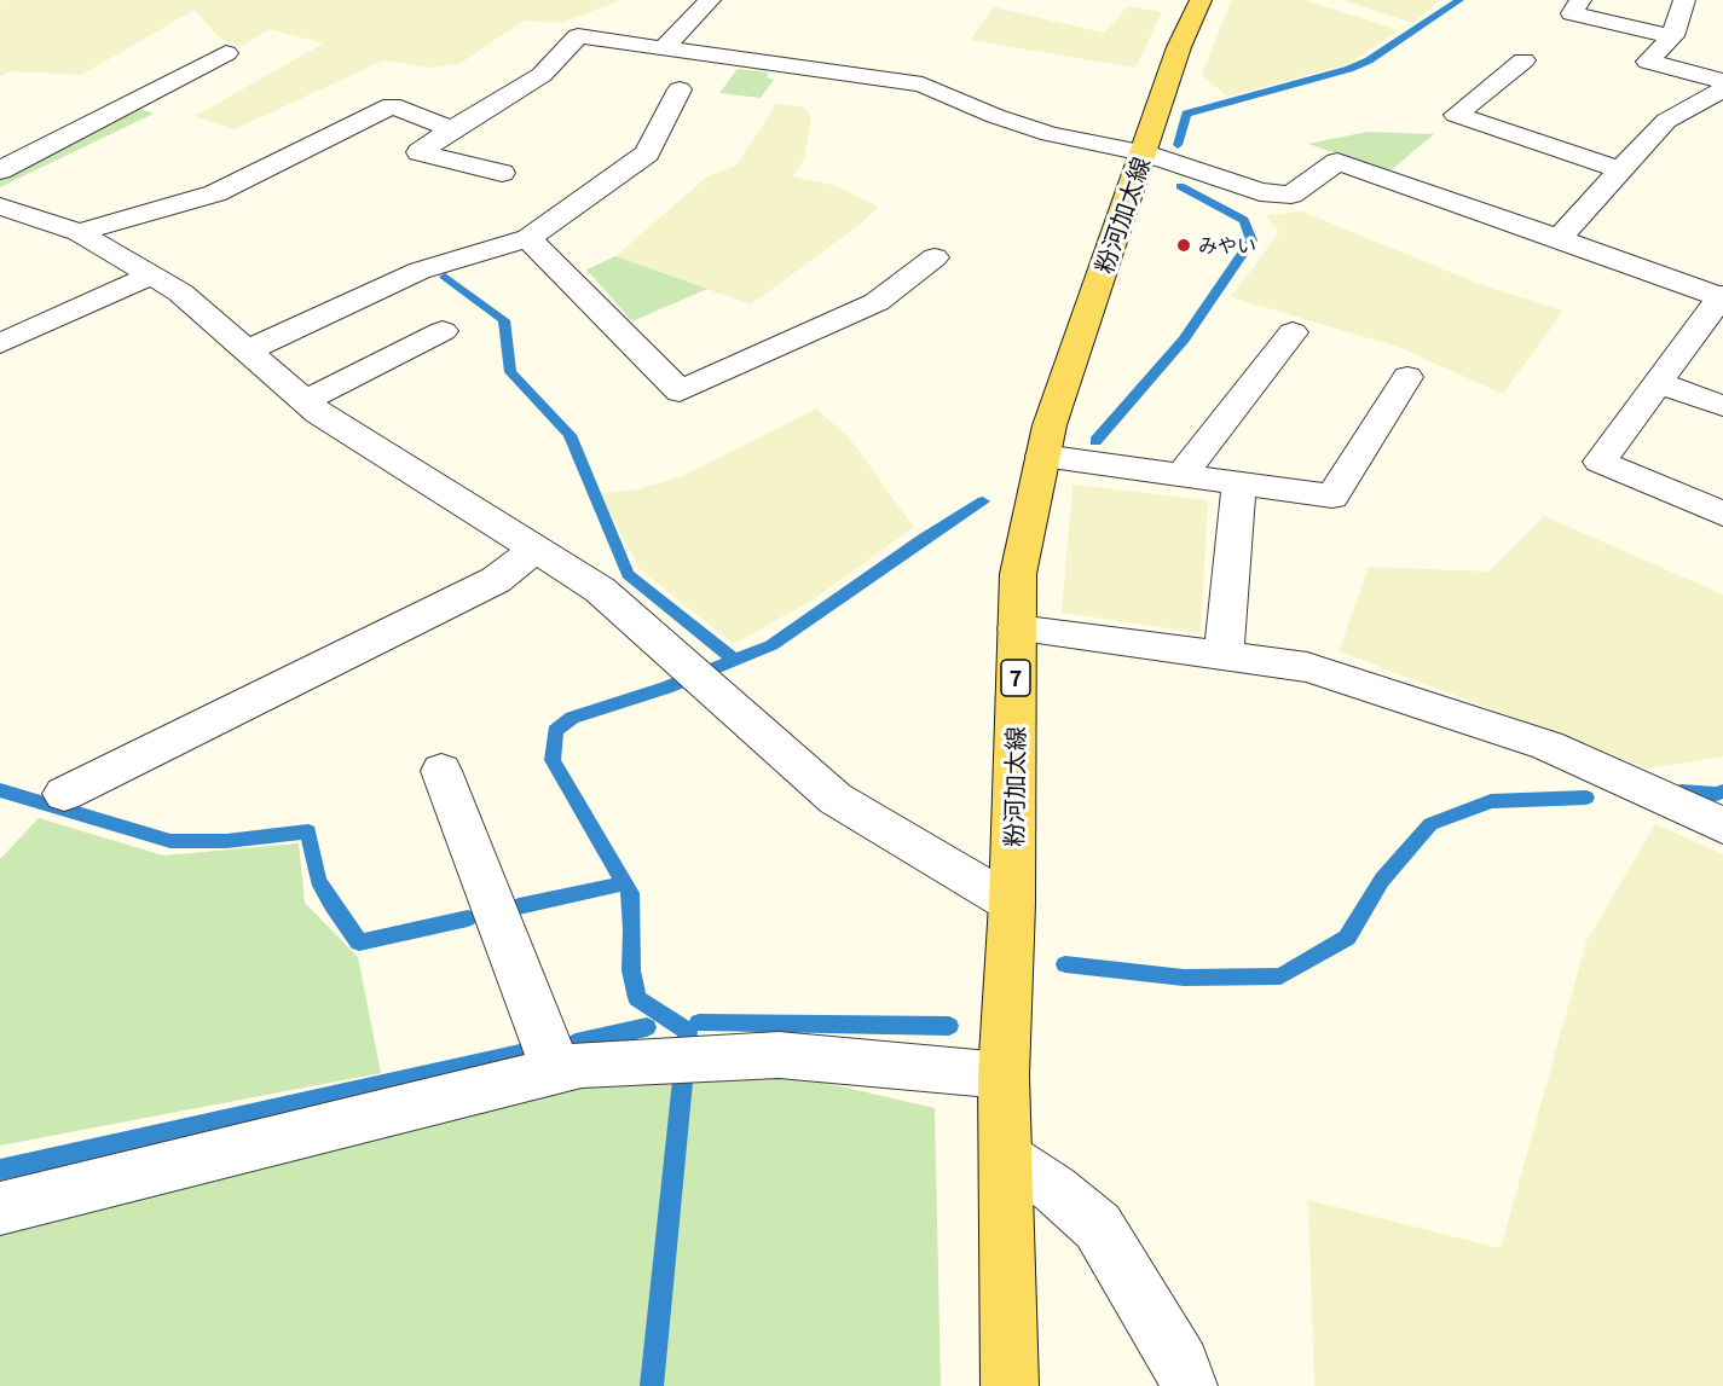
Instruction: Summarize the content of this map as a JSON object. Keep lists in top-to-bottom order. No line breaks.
{"streets":{"main road":["粉河加太線","7"]},"places":["みやい"]}
